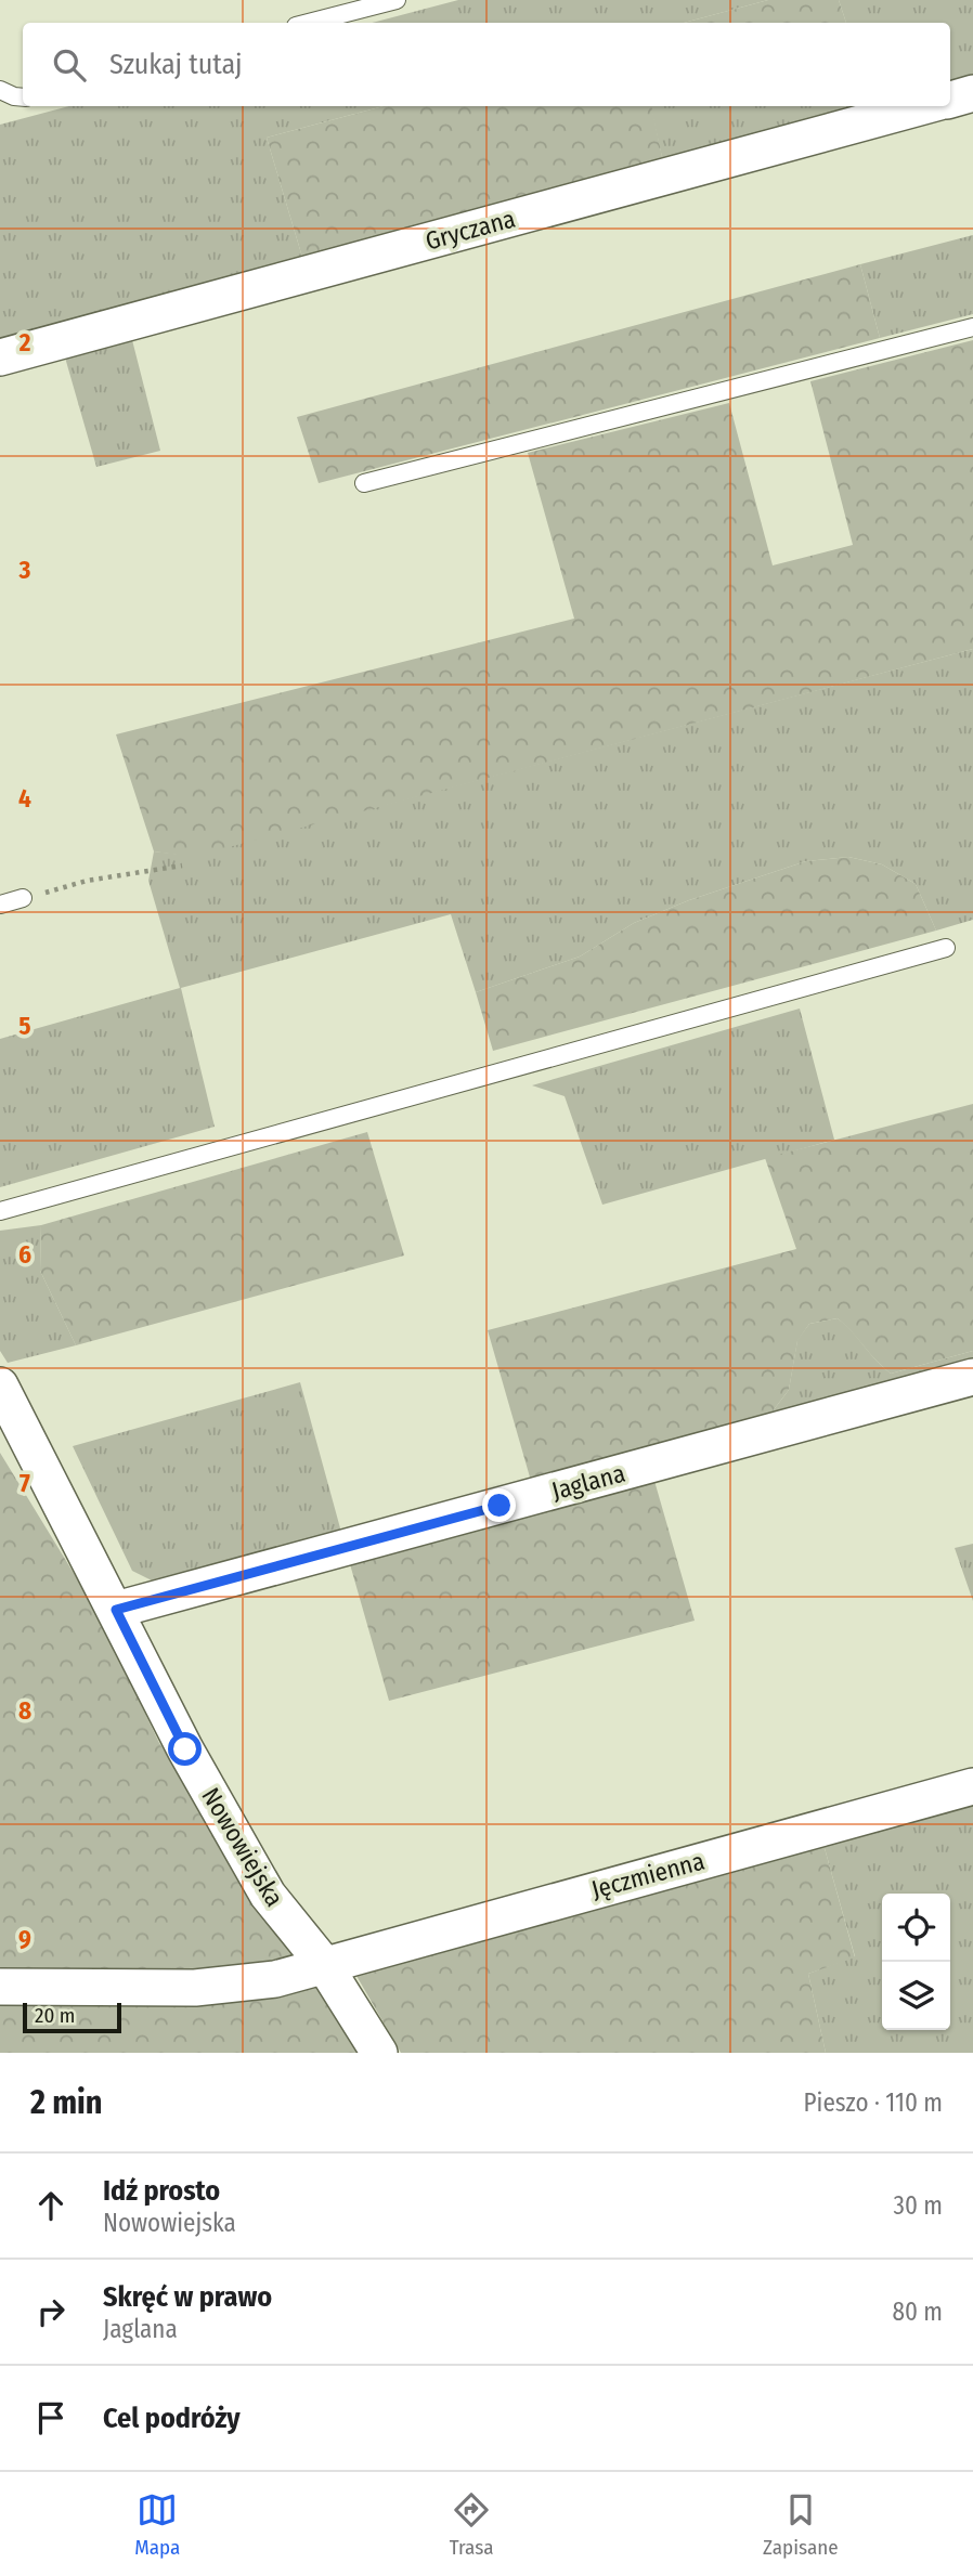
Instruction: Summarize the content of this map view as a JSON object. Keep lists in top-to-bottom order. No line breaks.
{"streets":{"street":["Gryczana","Jaglana","Nowowiejska","Jęczmienna"]},"crossings":[["Jaglana","Nowowiejska"],["Nowowiejska","Jęczmienna"]],"scale_bar":"20 m","page":{"search":"Szukaj tutaj","scale":"20 m","heading":["2 min","Pieszo · 110 m"],"list":[["Idź prosto","Nowowiejska","30 m"],["Skręć w prawo","Jaglana","80 m"],"Cel podróży"],"nav":["Mapa","Trasa","Zapisane"]},"grid":{"rows":["2","3","4","5","6","7","8","9"]}}
